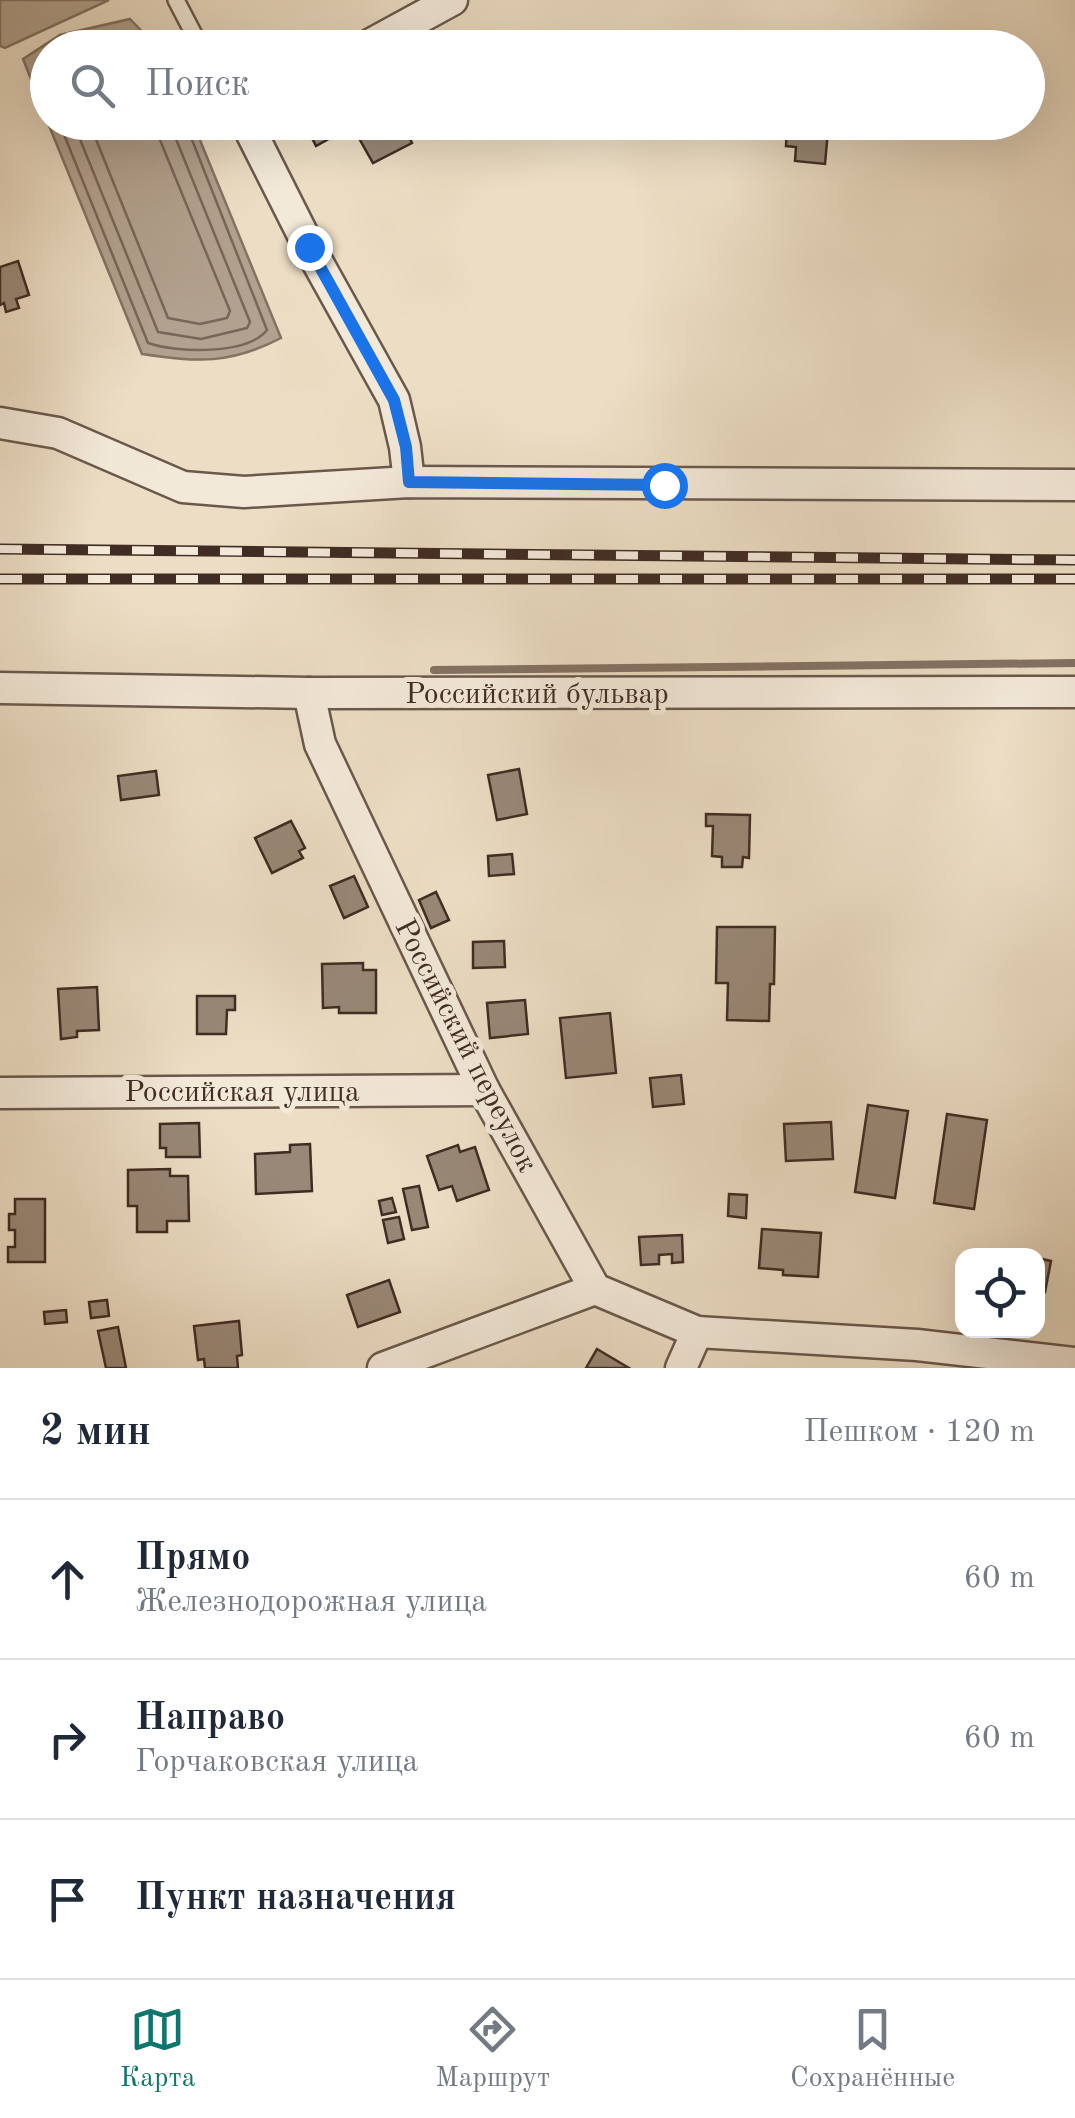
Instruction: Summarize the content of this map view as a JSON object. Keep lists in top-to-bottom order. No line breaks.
{"streets":{"street":["Российский бульвар","Российский переулок","Российская улица"]},"crossings":[["Российский бульвар","Российский переулок"],["Российский переулок","Российская улица"]],"page":{"search":"Поиск","heading":["2 мин","Пешком · 120 m"],"list":[["Прямо","Железнодорожная улица","60 m"],["Направо","Горчаковская улица","60 m"],"Пункт назначения"],"nav":["Карта","Маршрут","Сохранённые"]}}
